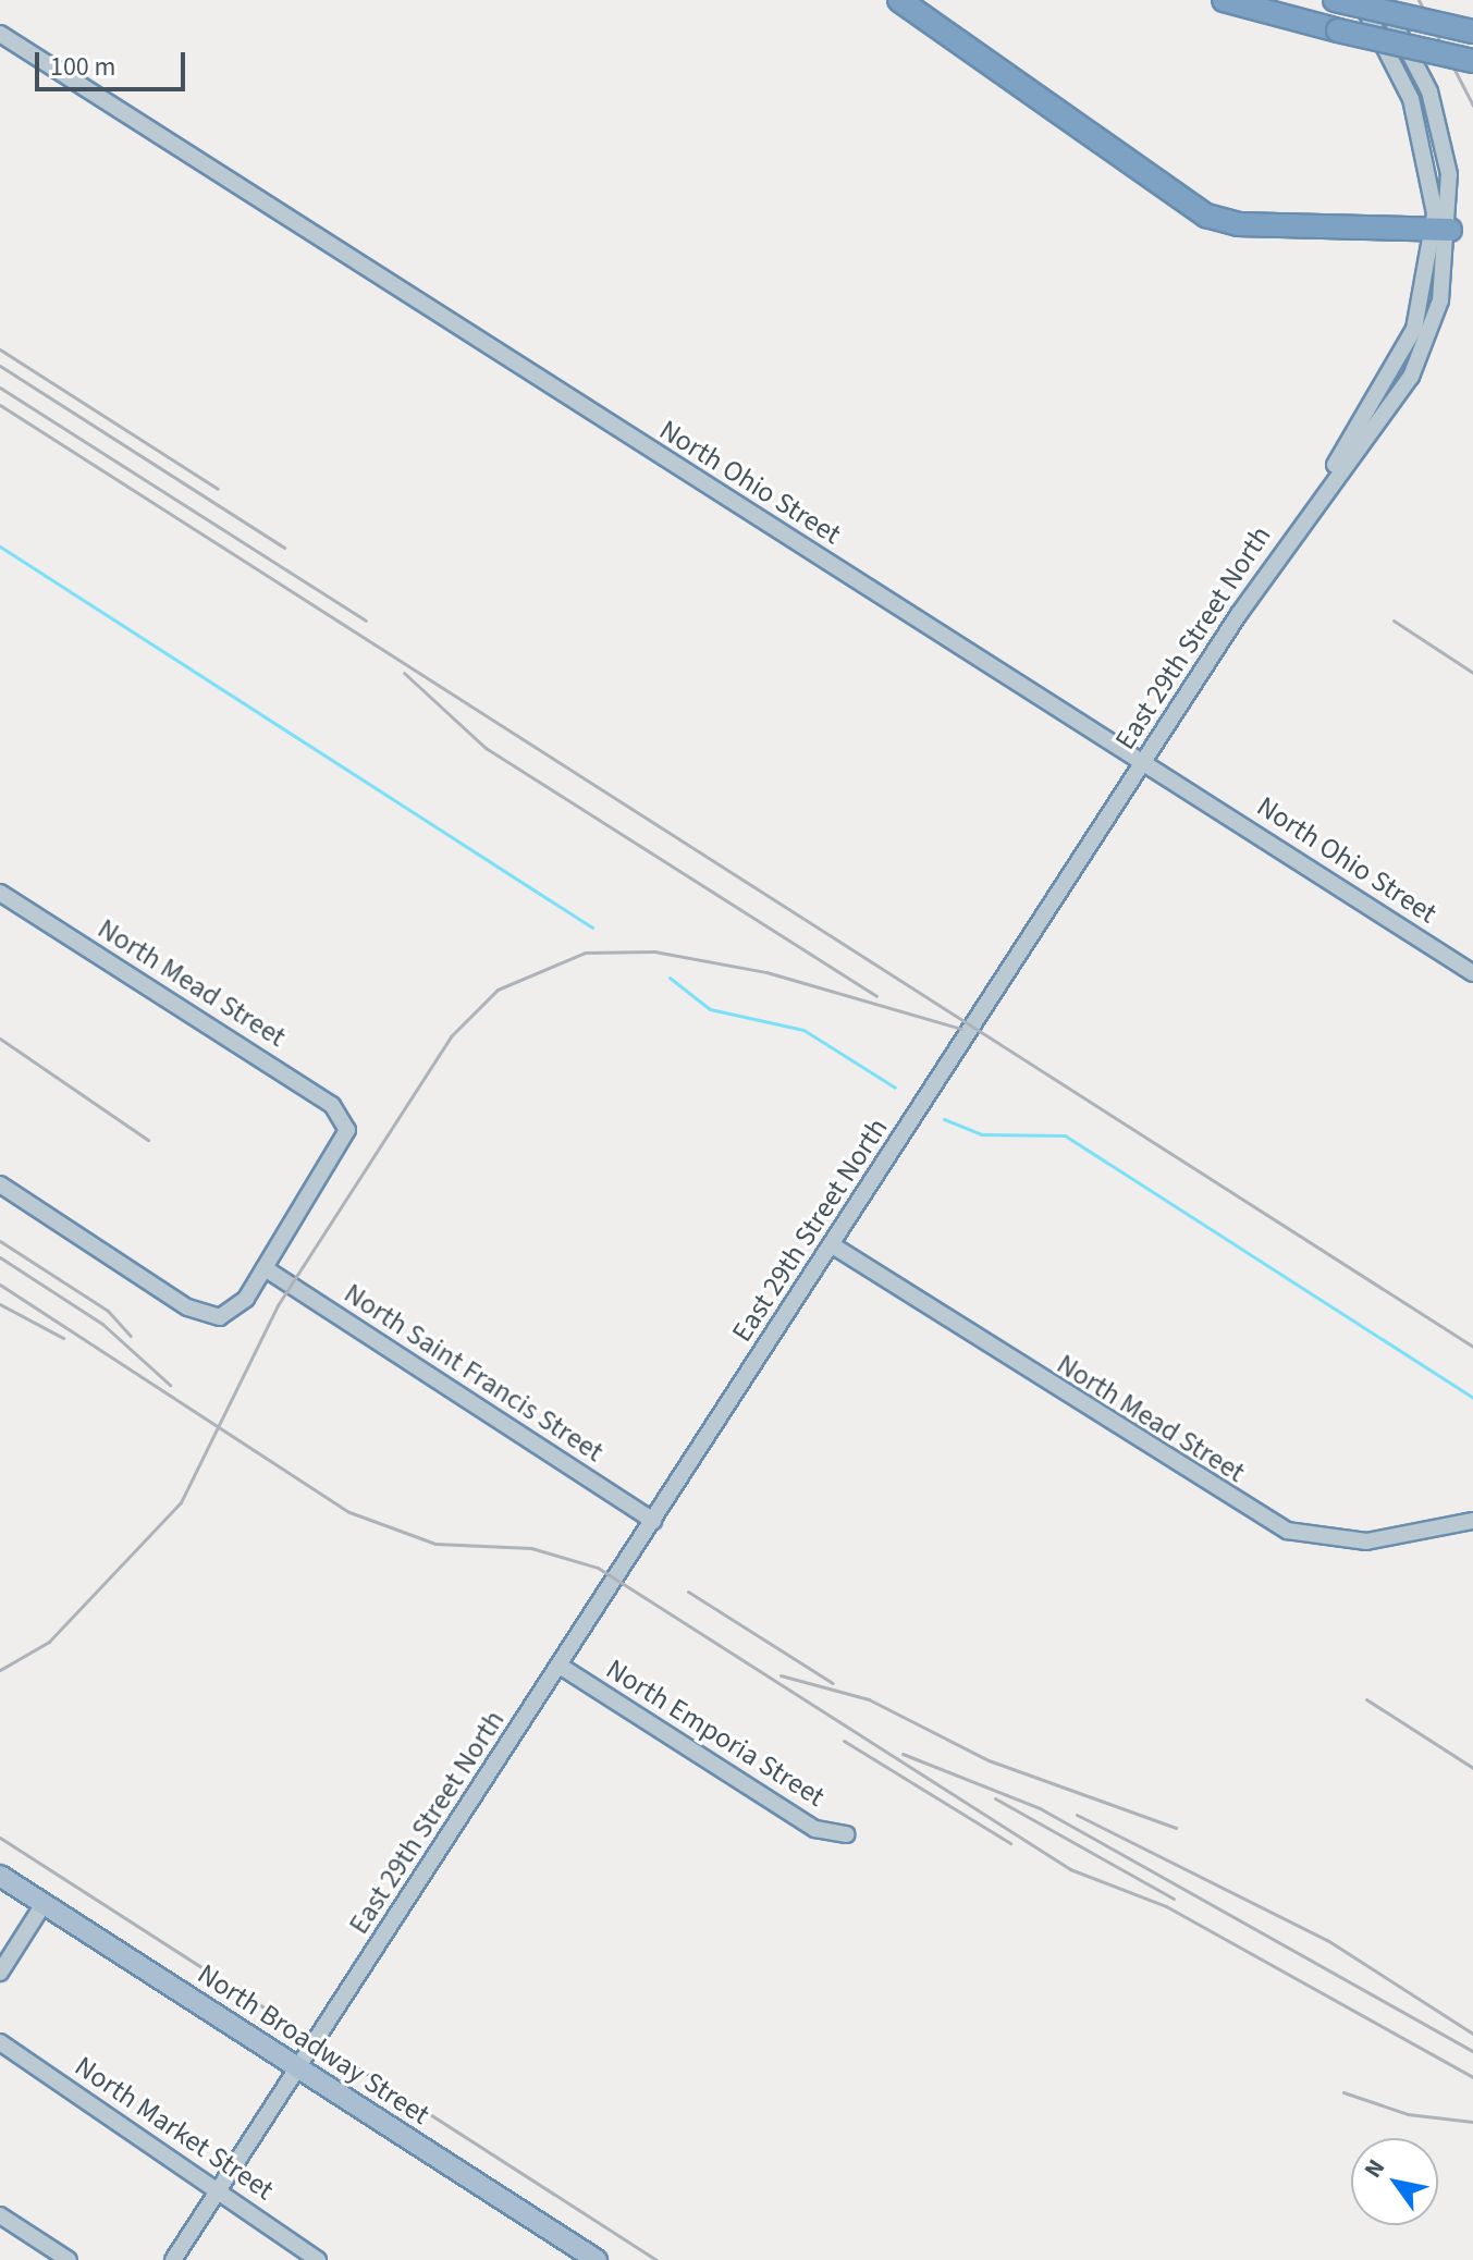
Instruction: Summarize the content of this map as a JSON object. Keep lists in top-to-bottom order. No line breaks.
{"streets":{"main road":["North Broadway Street"],"street":["North Ohio Street","East 29th Street North","North Mead Street","North Saint Francis Street","North Emporia Street","North Market Street"]},"crossings":[["North Ohio Street","East 29th Street North"],["East 29th Street North","North Mead Street"],["East 29th Street North","North Saint Francis Street"],["East 29th Street North","North Emporia Street"],["East 29th Street North","North Broadway Street"],["East 29th Street North","North Market Street"],["North Mead Street","North Saint Francis Street"]],"scale_bar":"100 m","north":"top left"}
